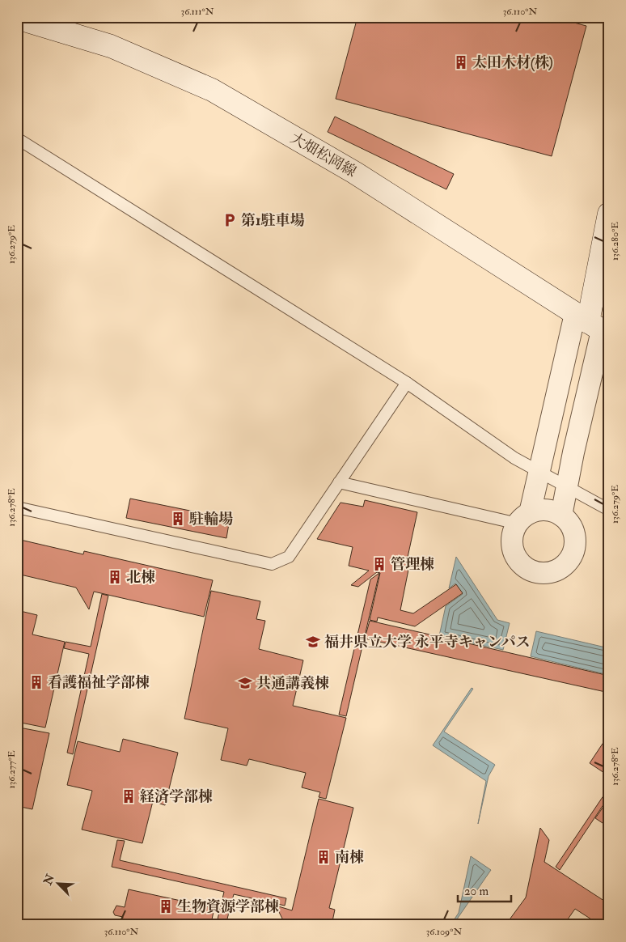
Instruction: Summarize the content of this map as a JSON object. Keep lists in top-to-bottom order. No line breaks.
{"streets":{"main road":["大畑松岡線"]},"places":{"building":["太田木材(株)","駐輪場","管理棟","北棟","看護福祉学部棟","経済学部棟","南棟","生物資源学部棟"],"parking":["第1駐車場"],"school or university":["福井県立大学 永平寺キャンパス","共通講義棟"]},"scale_bar":"20 m","north":"top left","coordinates":["36.111°N","36.110°N","136.280°E","136.279°E","136.278°E","136.277°E","36.109°N"]}
